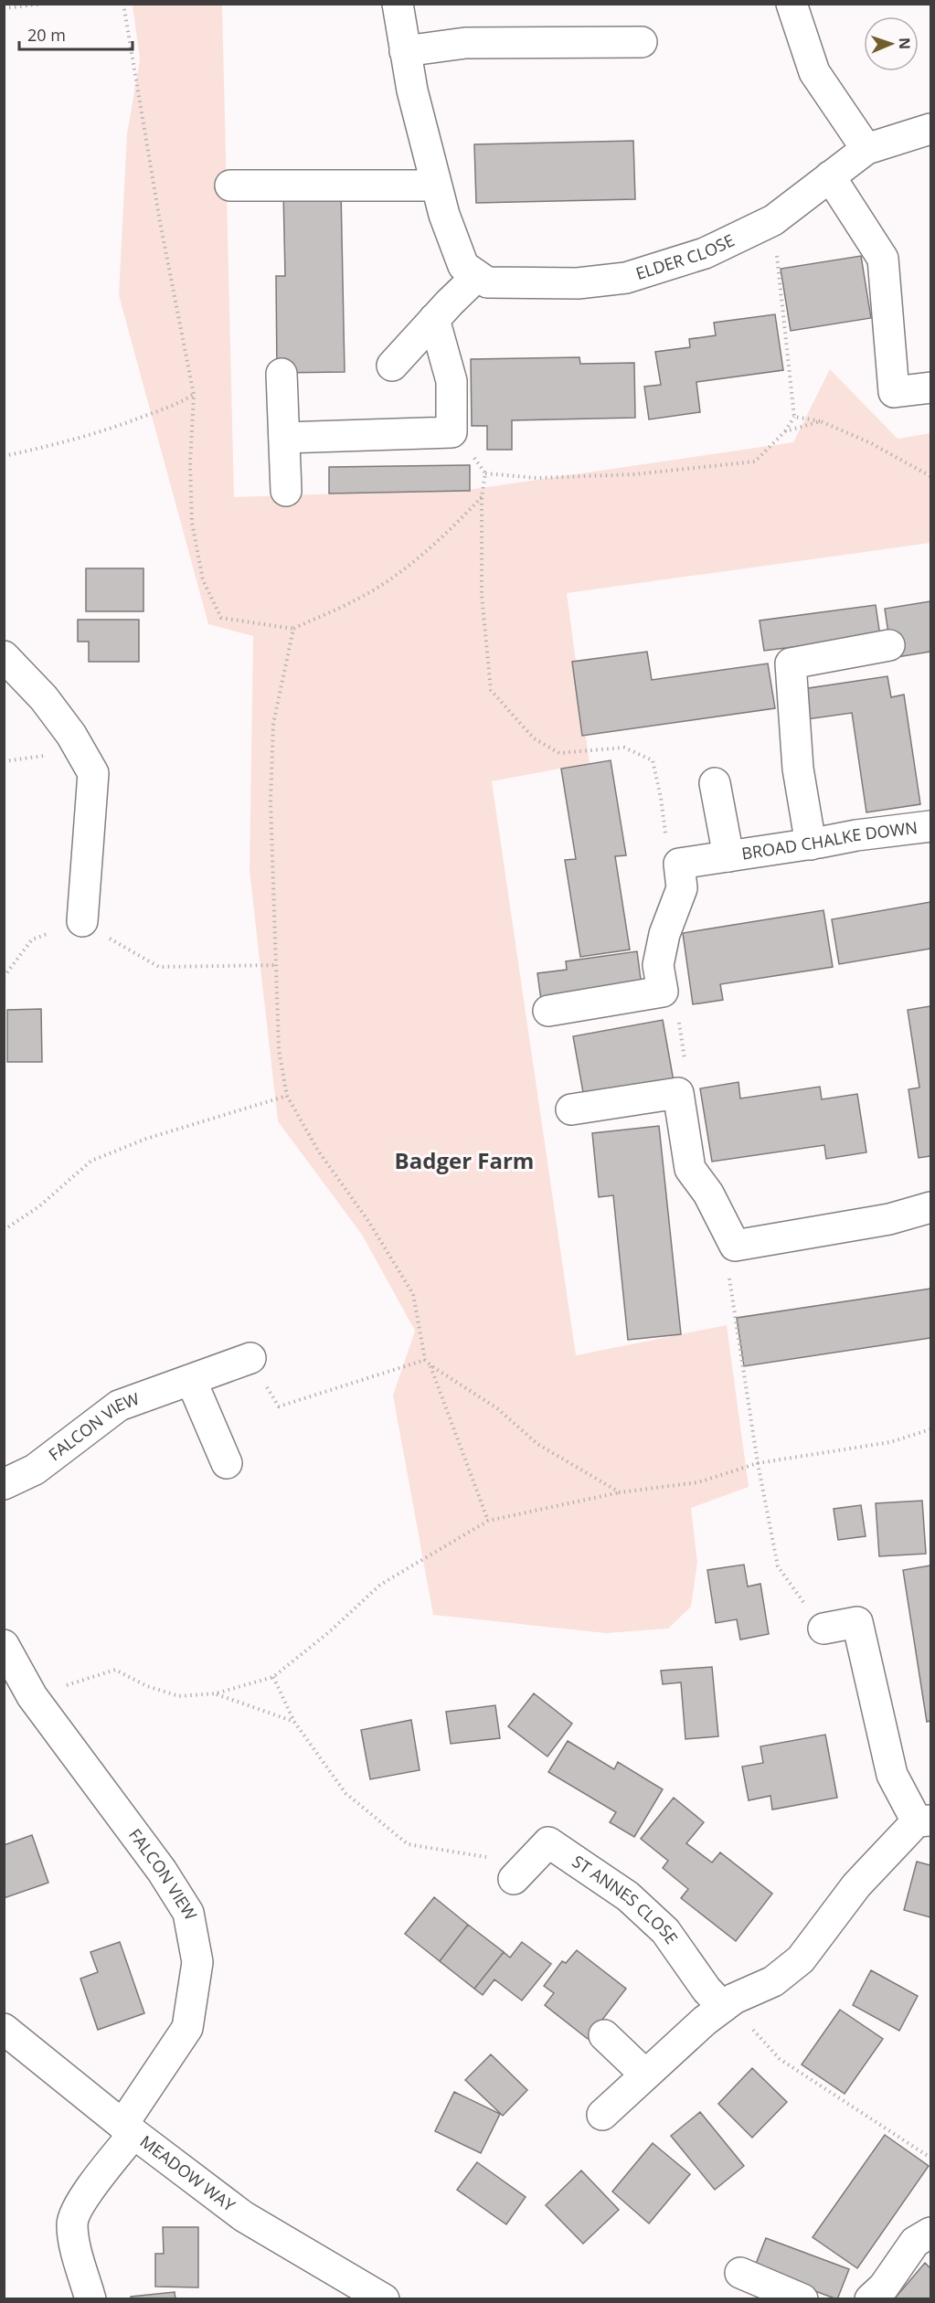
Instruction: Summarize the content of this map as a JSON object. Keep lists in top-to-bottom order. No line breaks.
{"streets":{"street":["ELDER CLOSE","BROAD CHALKE DOWN","FALCON VIEW","ST ANNES CLOSE","MEADOW WAY"]},"crossings":[["FALCON VIEW","MEADOW WAY"]],"districts":["Badger Farm"],"scale_bar":"20 m","north":"right"}
